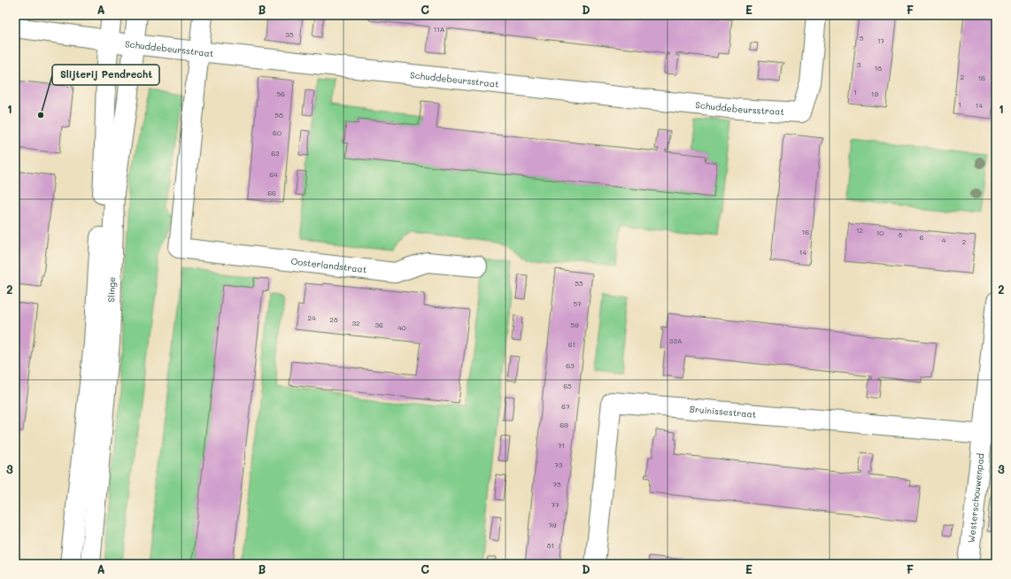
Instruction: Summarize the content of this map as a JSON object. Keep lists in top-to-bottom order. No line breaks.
{"streets":{"street":["Schuddebeursstraat","Oosterlandstraat","Slinge","Bruinissestraat","Westerschouwenpad"]},"crossings":[["Schuddebeursstraat","Oosterlandstraat"],["Schuddebeursstraat","Slinge"],["Bruinissestraat","Westerschouwenpad"]],"places":["Slijterij Pendrecht"],"house_numbers":["11A","35","5","17","3","18","2","16","1","56","19","1","14","58","60","62","64","66","12","16","10","8","6","4","2","14","55","57","24","28","32","36","59","40","33A","61","63","65","67","69","71","73","75","77","79","81"],"grid":{"columns":["A","B","C","D","E","F"],"rows":["1","2","3"]}}
